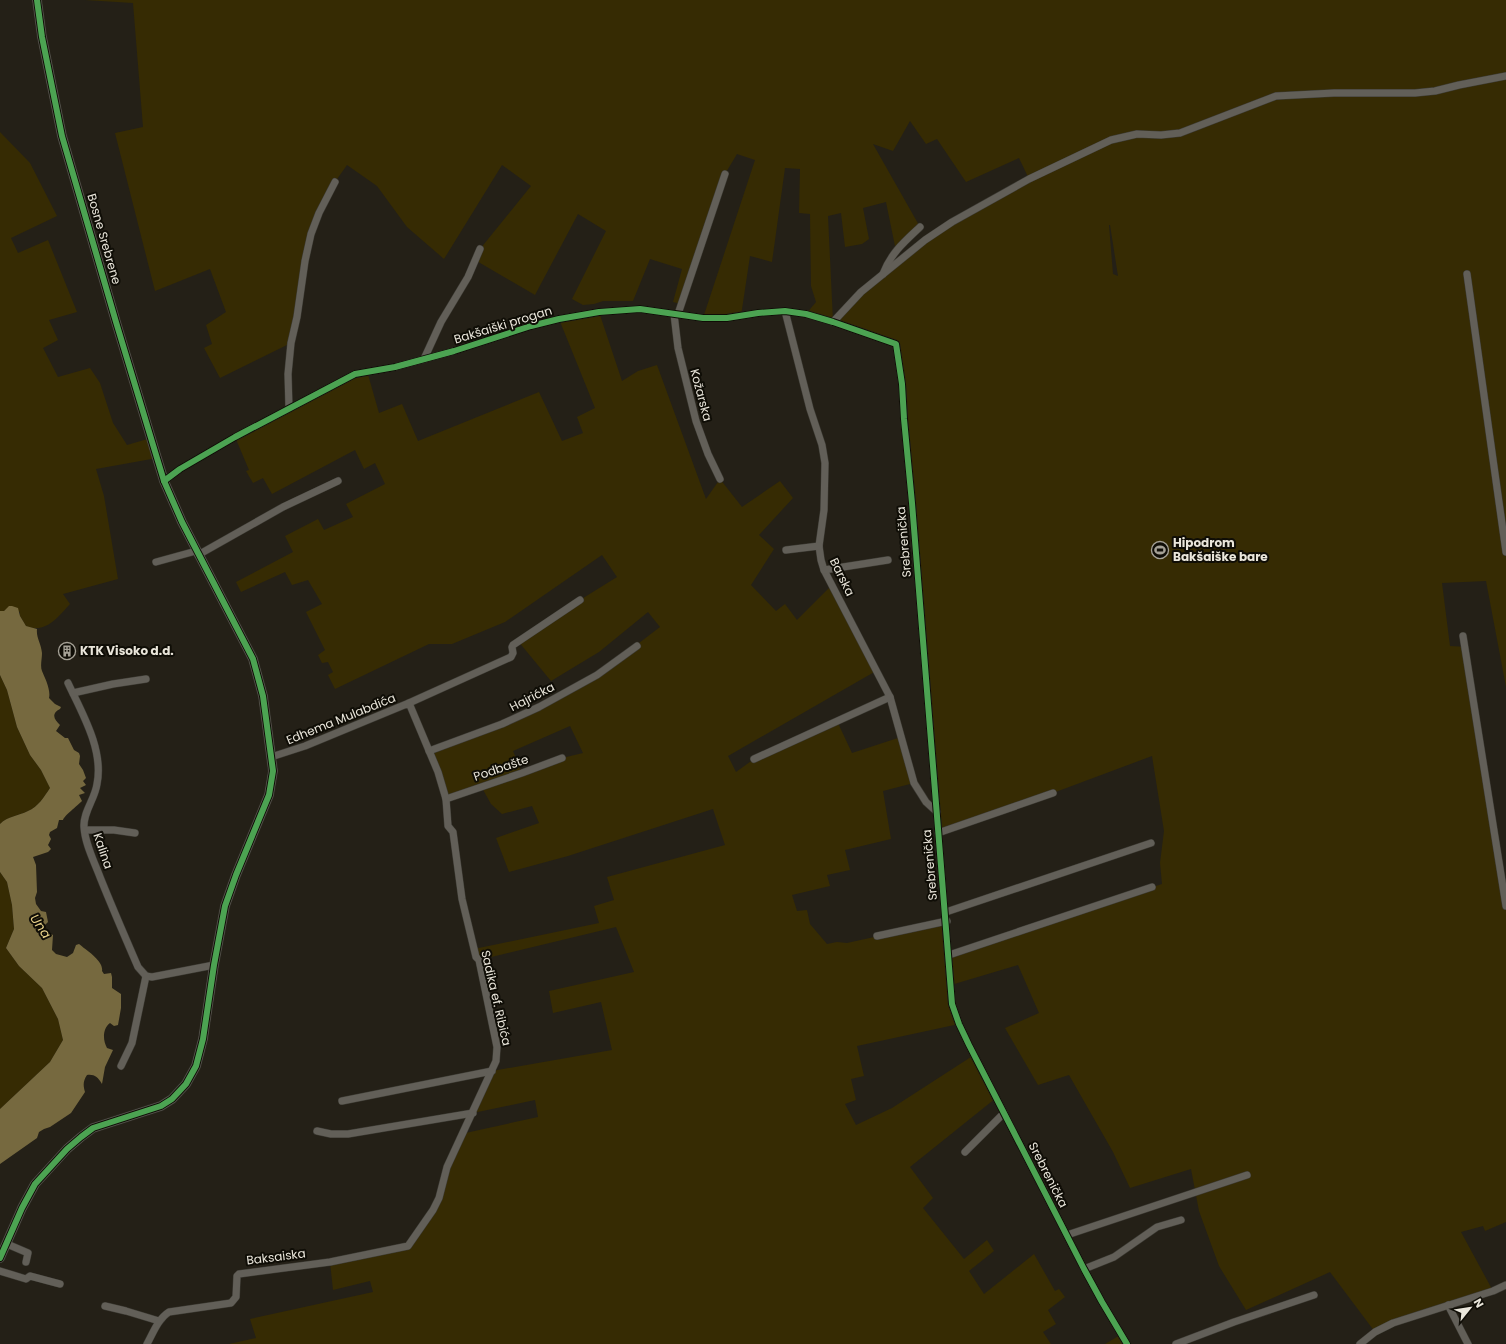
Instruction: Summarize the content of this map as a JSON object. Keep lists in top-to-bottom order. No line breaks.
{"streets":{"street":["Bosne Srebrene","Bakšaiški progan","Kožarska","Srebrenička","Barska","Hajrićka","Edhema Mulabdića","Podbašte","Kalina","Sadika ef. Ribića","Baksaiska"]},"crossings":[["Bosne Srebrene","Bakšaiški progan"],["Bosne Srebrene","Edhema Mulabdića"],["Bakšaiški progan","Kožarska"],["Bakšaiški progan","Srebrenička"],["Bakšaiški progan","Barska"],["Srebrenička","Barska"],["Hajrićka","Sadika ef. Ribića"],["Edhema Mulabdića","Sadika ef. Ribića"],["Podbašte","Sadika ef. Ribića"],["Sadika ef. Ribića","Baksaiska"]],"water":["Una"],"places":{"sports":["Hipodrom Bakšaiške bare"],"building":["KTK Visoko d.d."]},"north":"top right"}
